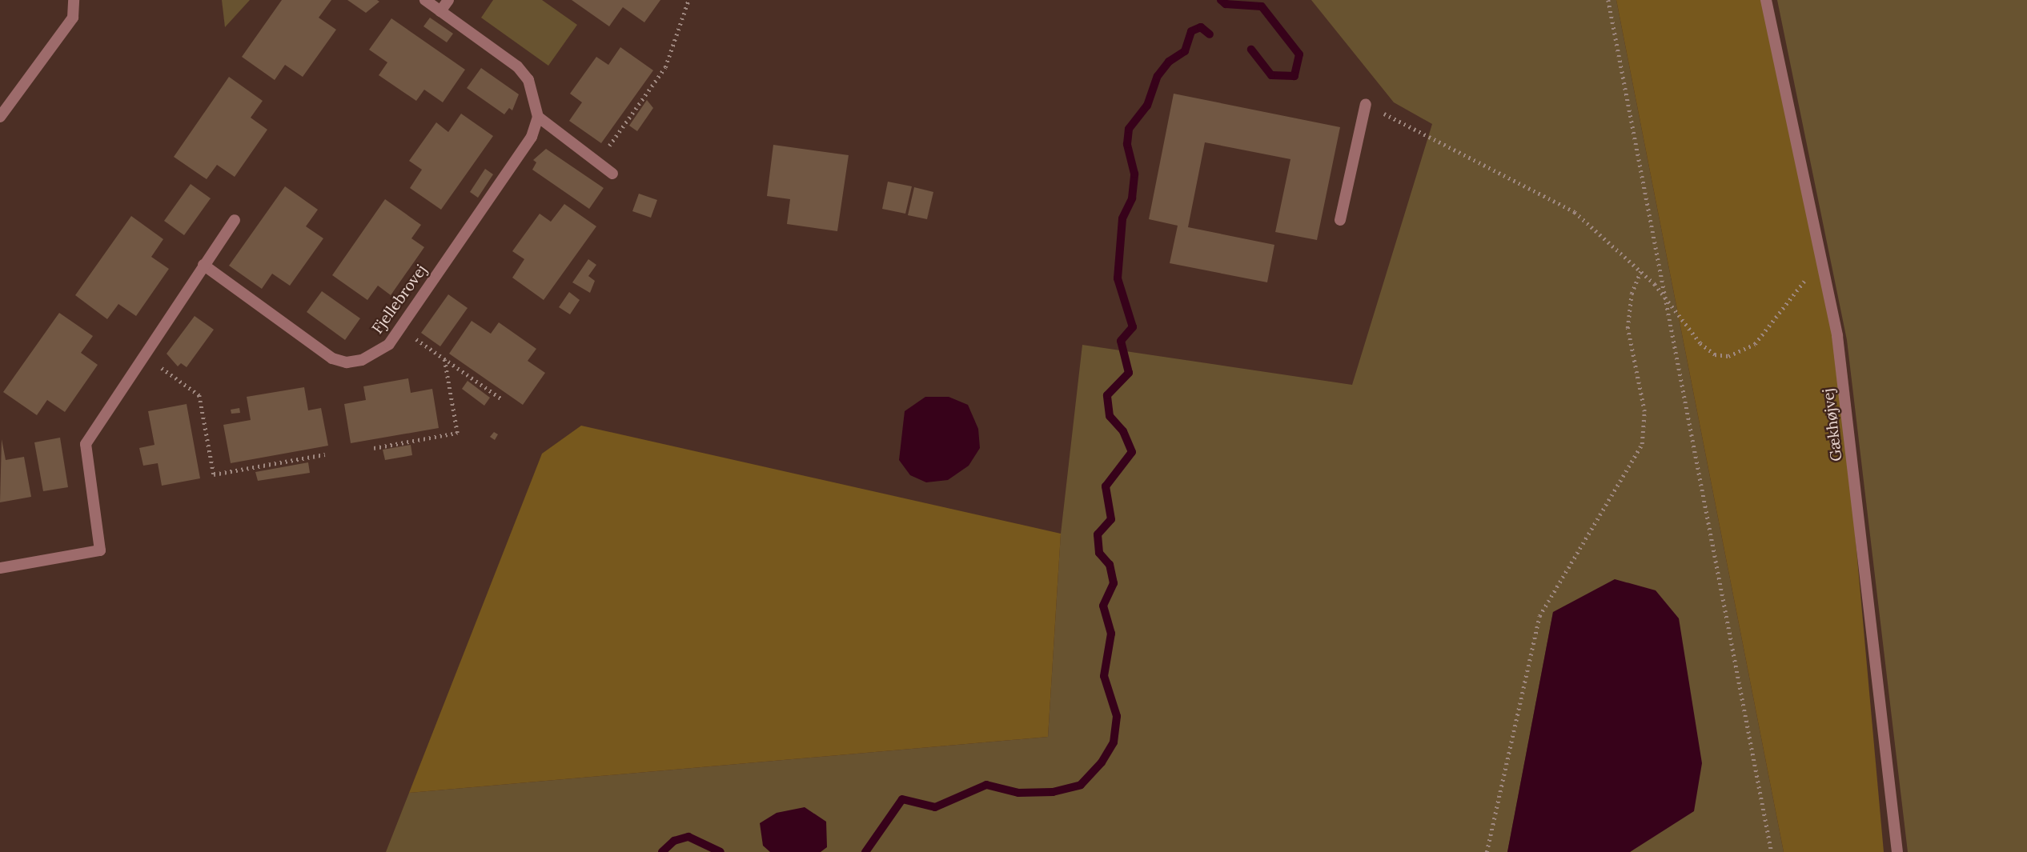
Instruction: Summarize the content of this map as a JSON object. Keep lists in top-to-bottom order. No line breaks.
{"streets":{"street":["Fjellebrovej","Gækhøjvej"]}}
